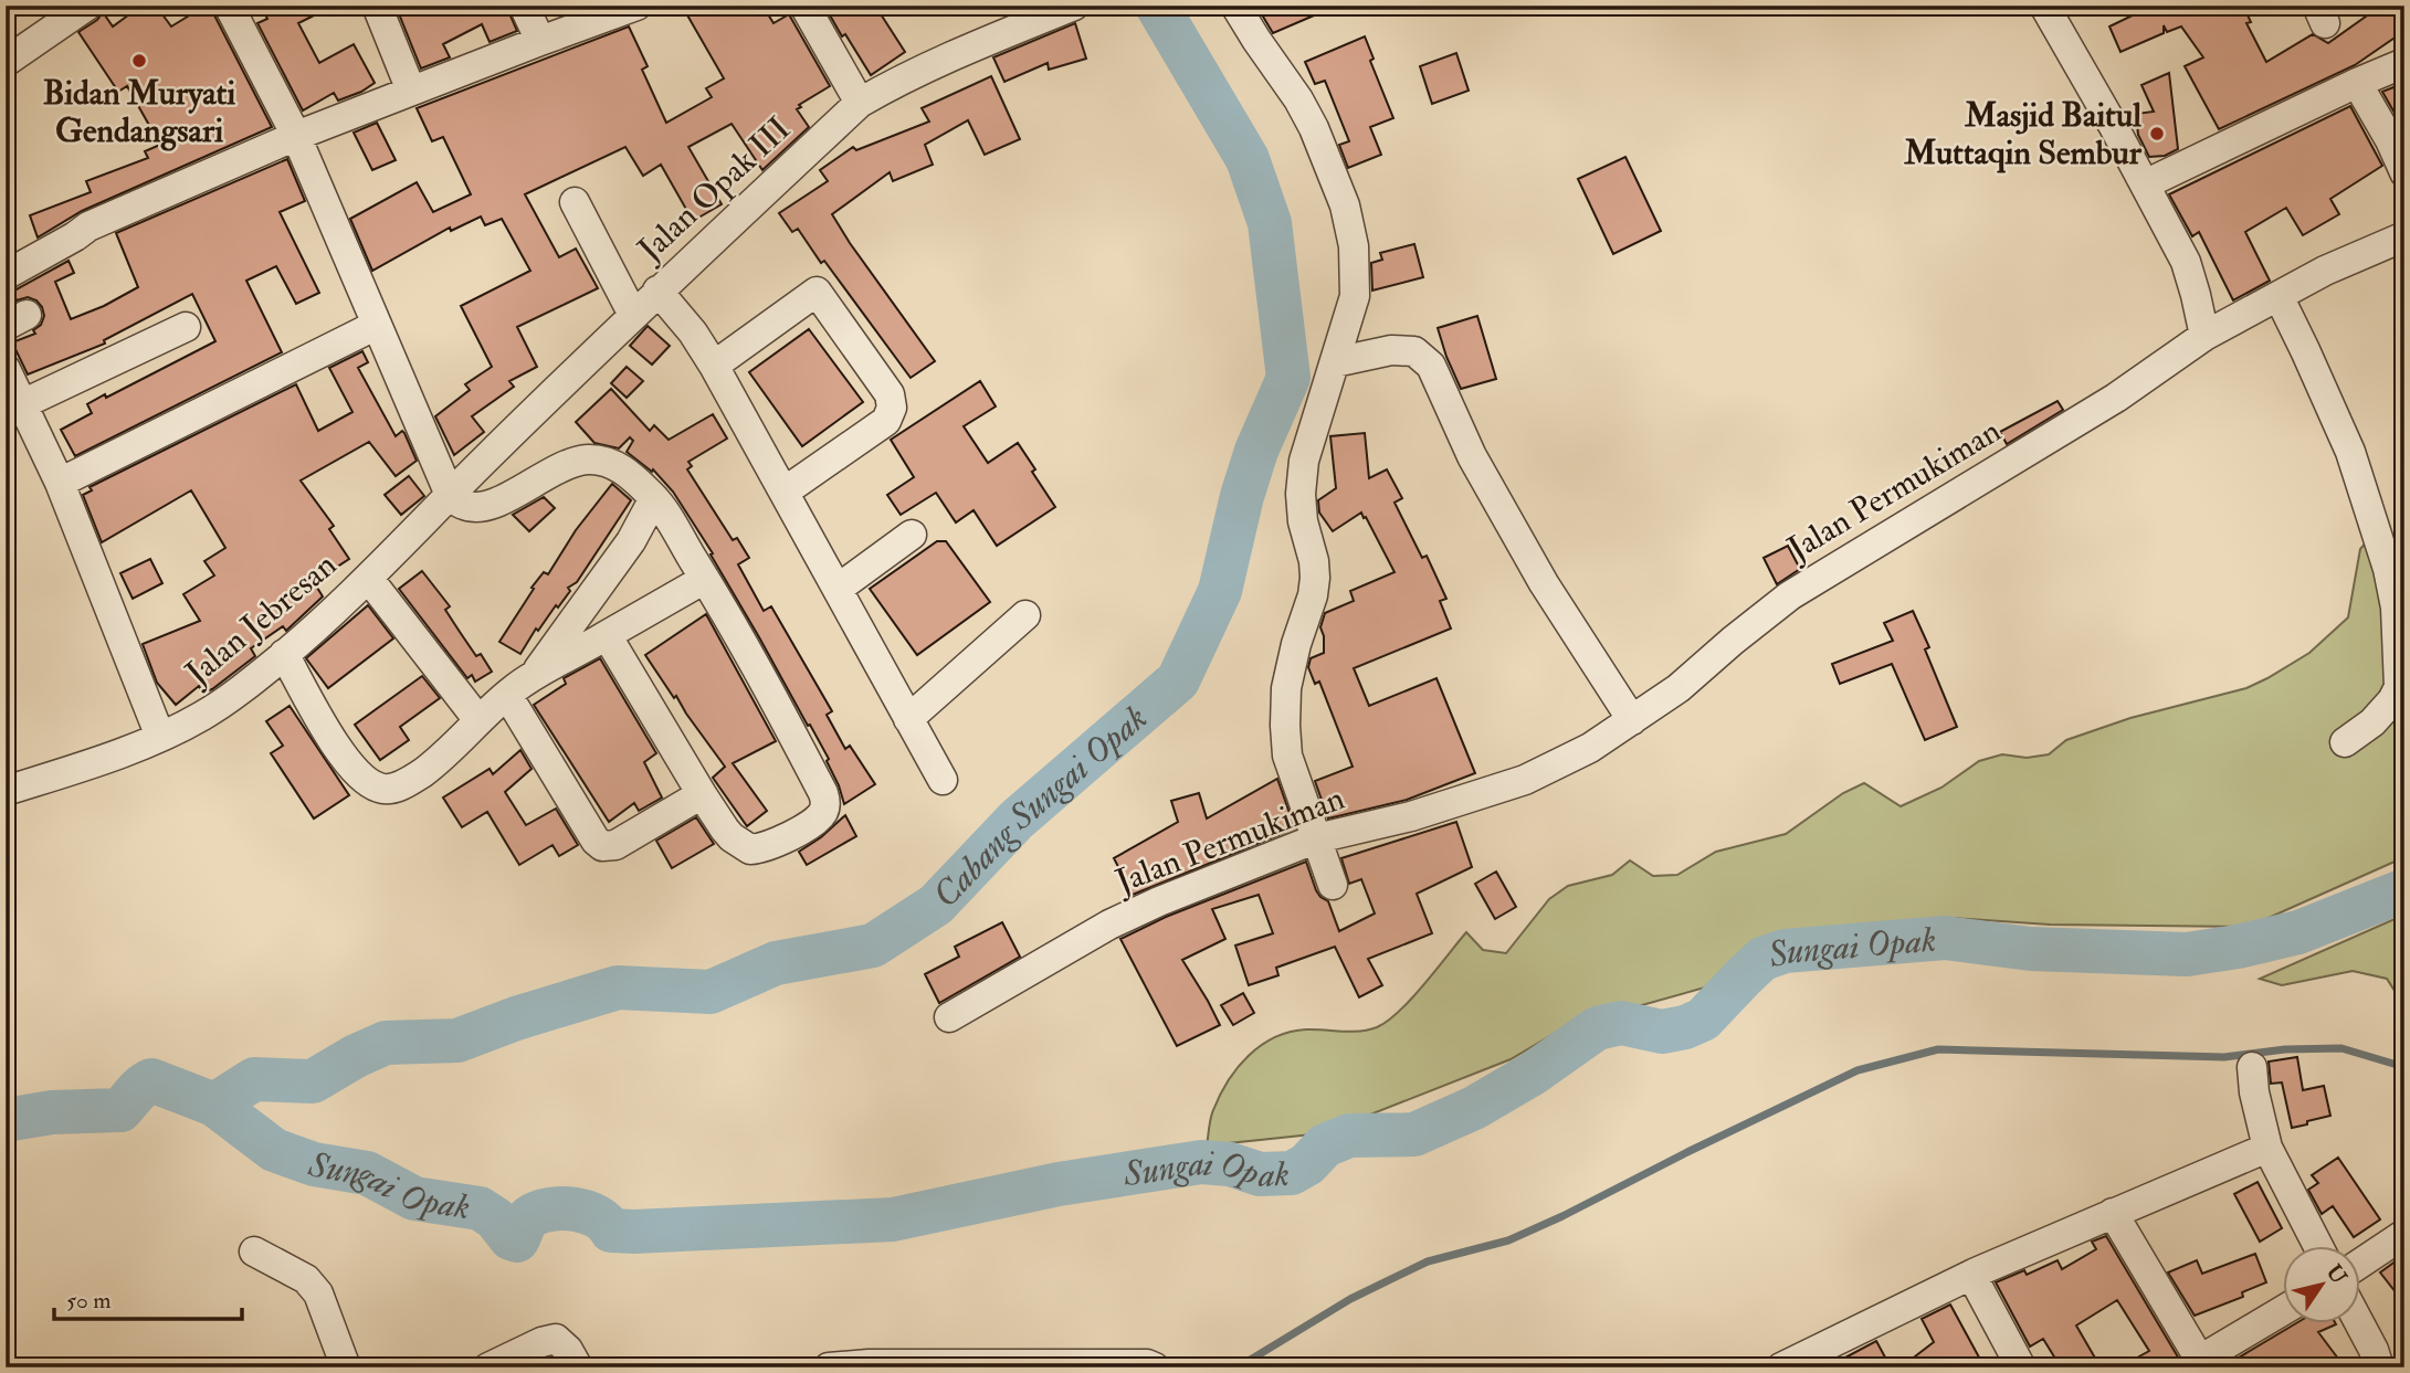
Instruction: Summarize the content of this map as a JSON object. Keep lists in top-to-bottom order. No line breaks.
{"streets":{"street":["Jalan Opak III","Jalan Permukiman","Jalan Jebresan"]},"crossings":[["Jalan Opak III","Jalan Jebresan"]],"water":["Cabang Sungai Opak","Sungai Opak"],"places":["Bidan Muryati Gendangsari","Masjid Baitul Muttaqin Sembur"],"scale_bar":"50 m","north":"top right"}
